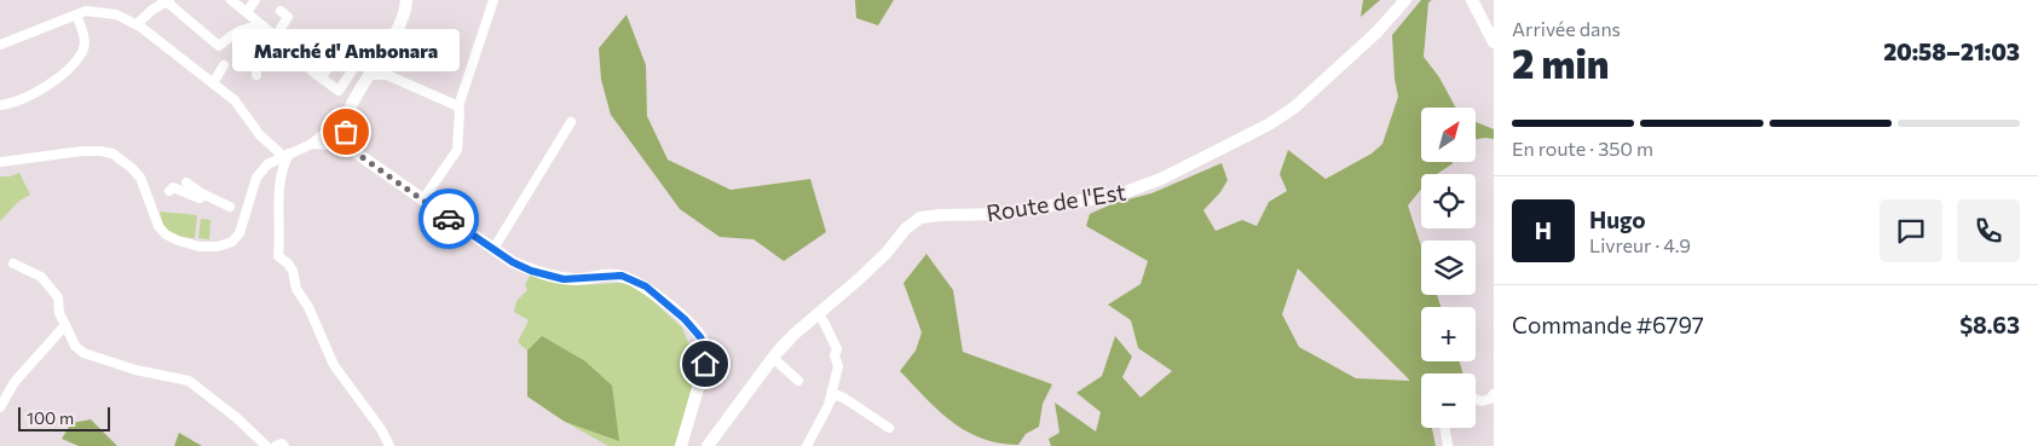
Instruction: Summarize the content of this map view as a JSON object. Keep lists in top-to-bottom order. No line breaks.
{"streets":{"main road":["Route de l'Est"]},"places":["Marché d' Ambonara"],"scale_bar":"100 m","north":"top right","page":{"heading":["2 min","Arrivée dans","20:58–21:03"],"panel":["Hugo","Livreur · 4.9","Commande #6797","$8.63"],"bubble":"Marché d' Ambonara","bar":"En route · 350 m","map_buttons":["+","−"],"round":"H","scale":"100 m"}}
